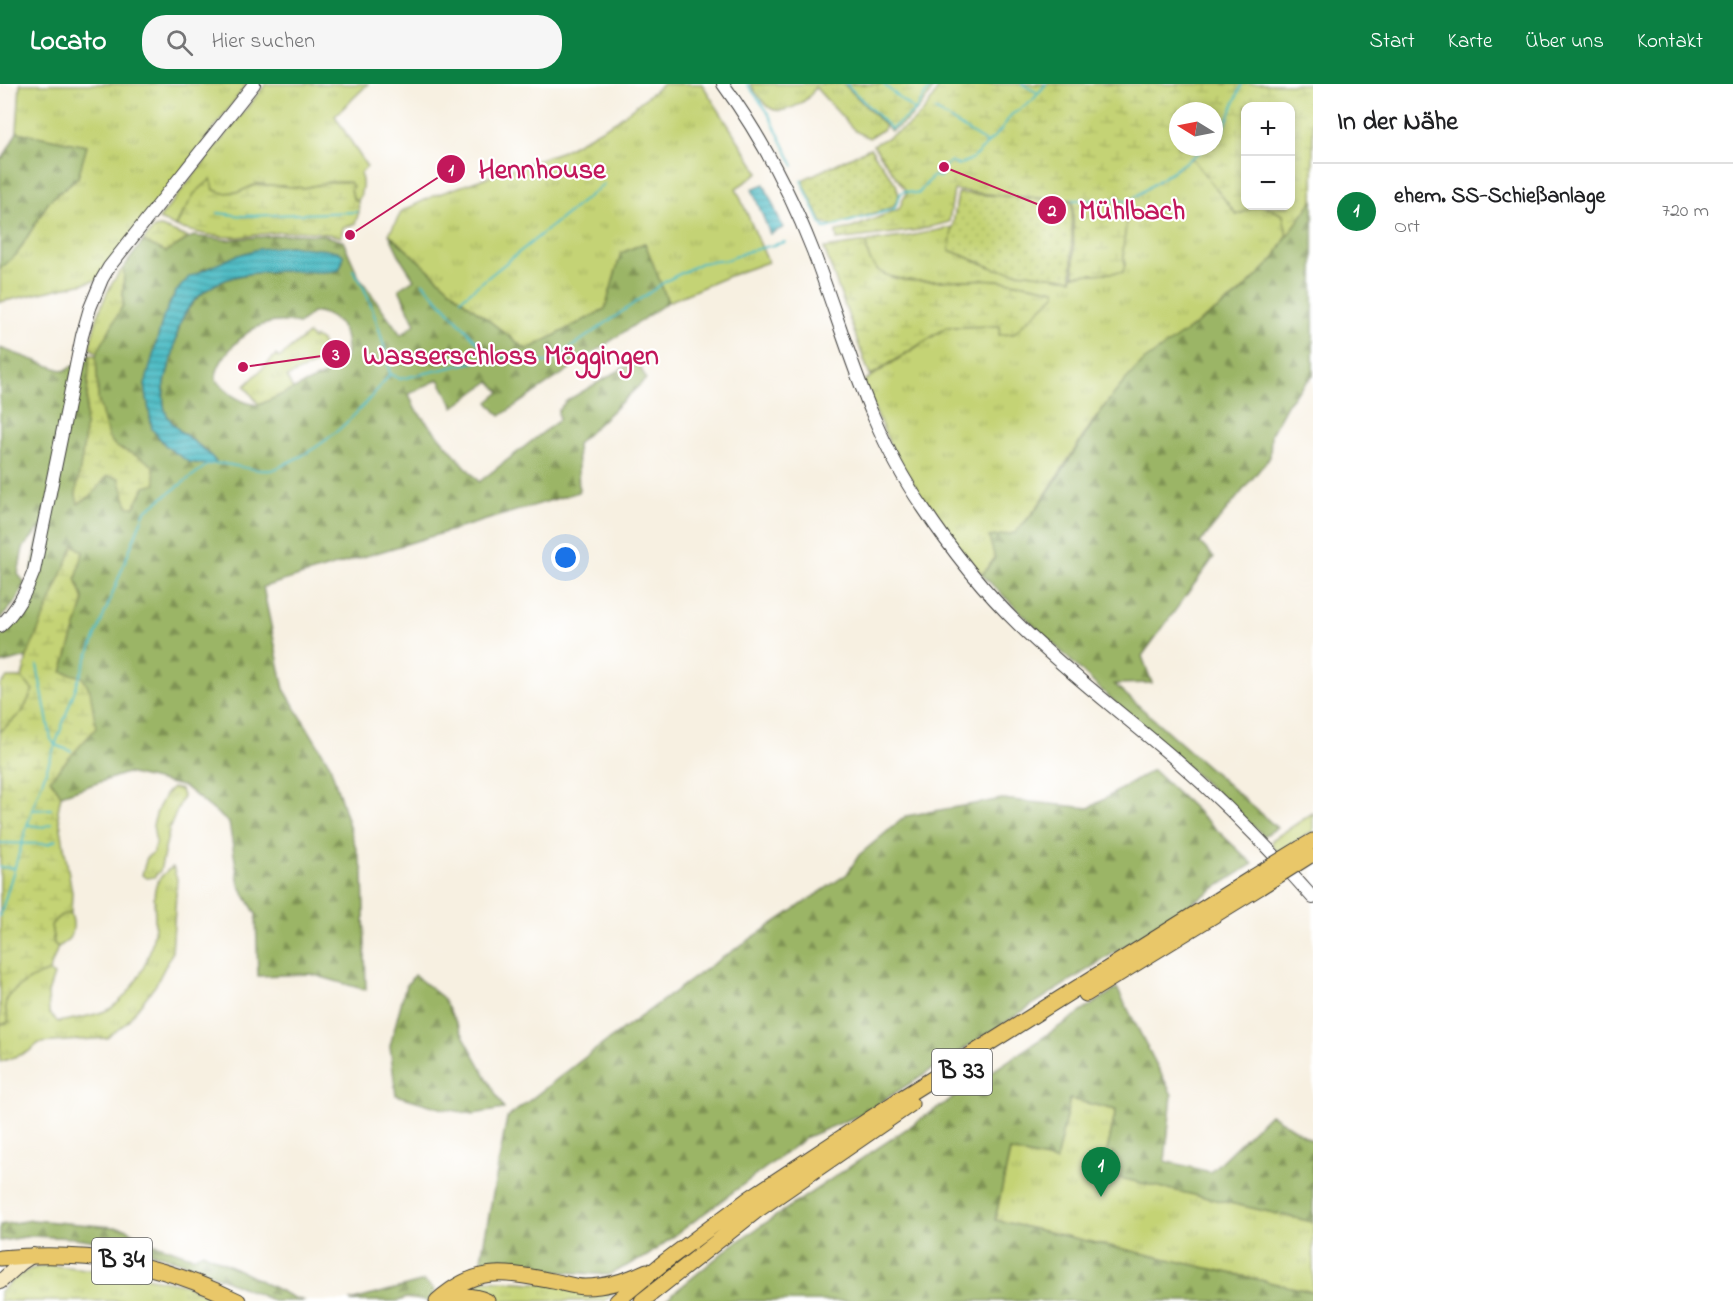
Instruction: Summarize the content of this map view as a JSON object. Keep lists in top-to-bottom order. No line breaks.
{"streets":{"main road":["B 33","B 34"]},"places":["Mühlbach","Hennhouse","Wasserschloss Möggingen"],"north":"left","page":{"header":"Locato","search":"Hier suchen","nav":["Start","Karte","Über uns","Kontakt"],"heading":"In der Nähe","map_buttons":["+","−"],"list":[{"mark":"1","name":"ehem. SS-Schießanlage","note":"Ort","value":"720 m"}],"pins":"1"}}
